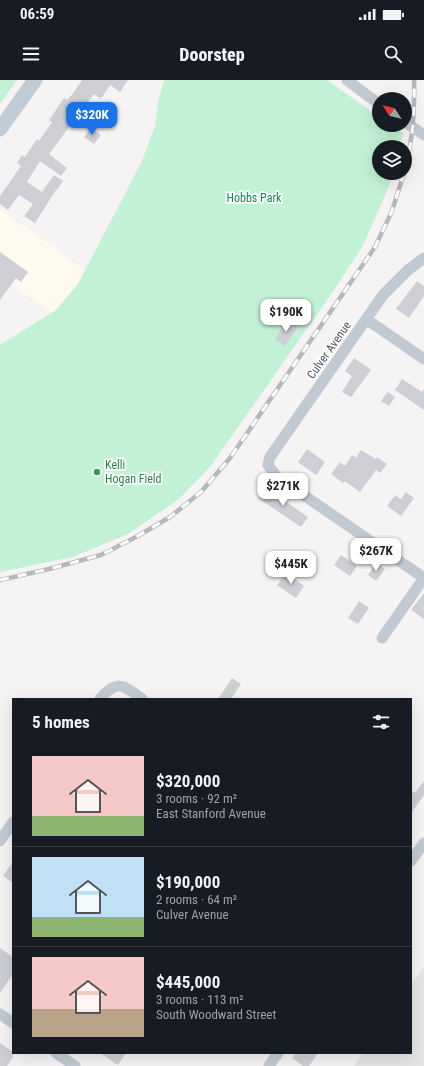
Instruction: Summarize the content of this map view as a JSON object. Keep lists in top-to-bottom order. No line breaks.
{"streets":{"street":["Culver Avenue"]},"parks":["Hobbs Park"],"places":["Kelli Hogan Field"],"north":"top left","page":{"status":"06:59","header":"Doorstep","price":["$320K","$190K","$271K","$267K","$445K"],"heading":"5 homes","list":[{"name":"$320,000","note":"3 rooms · 92 m² · East Stanford Avenue"},{"name":"$190,000","note":"2 rooms · 64 m² · Culver Avenue"},{"name":"$445,000","note":"3 rooms · 113 m² · South Woodward Street"}]}}
